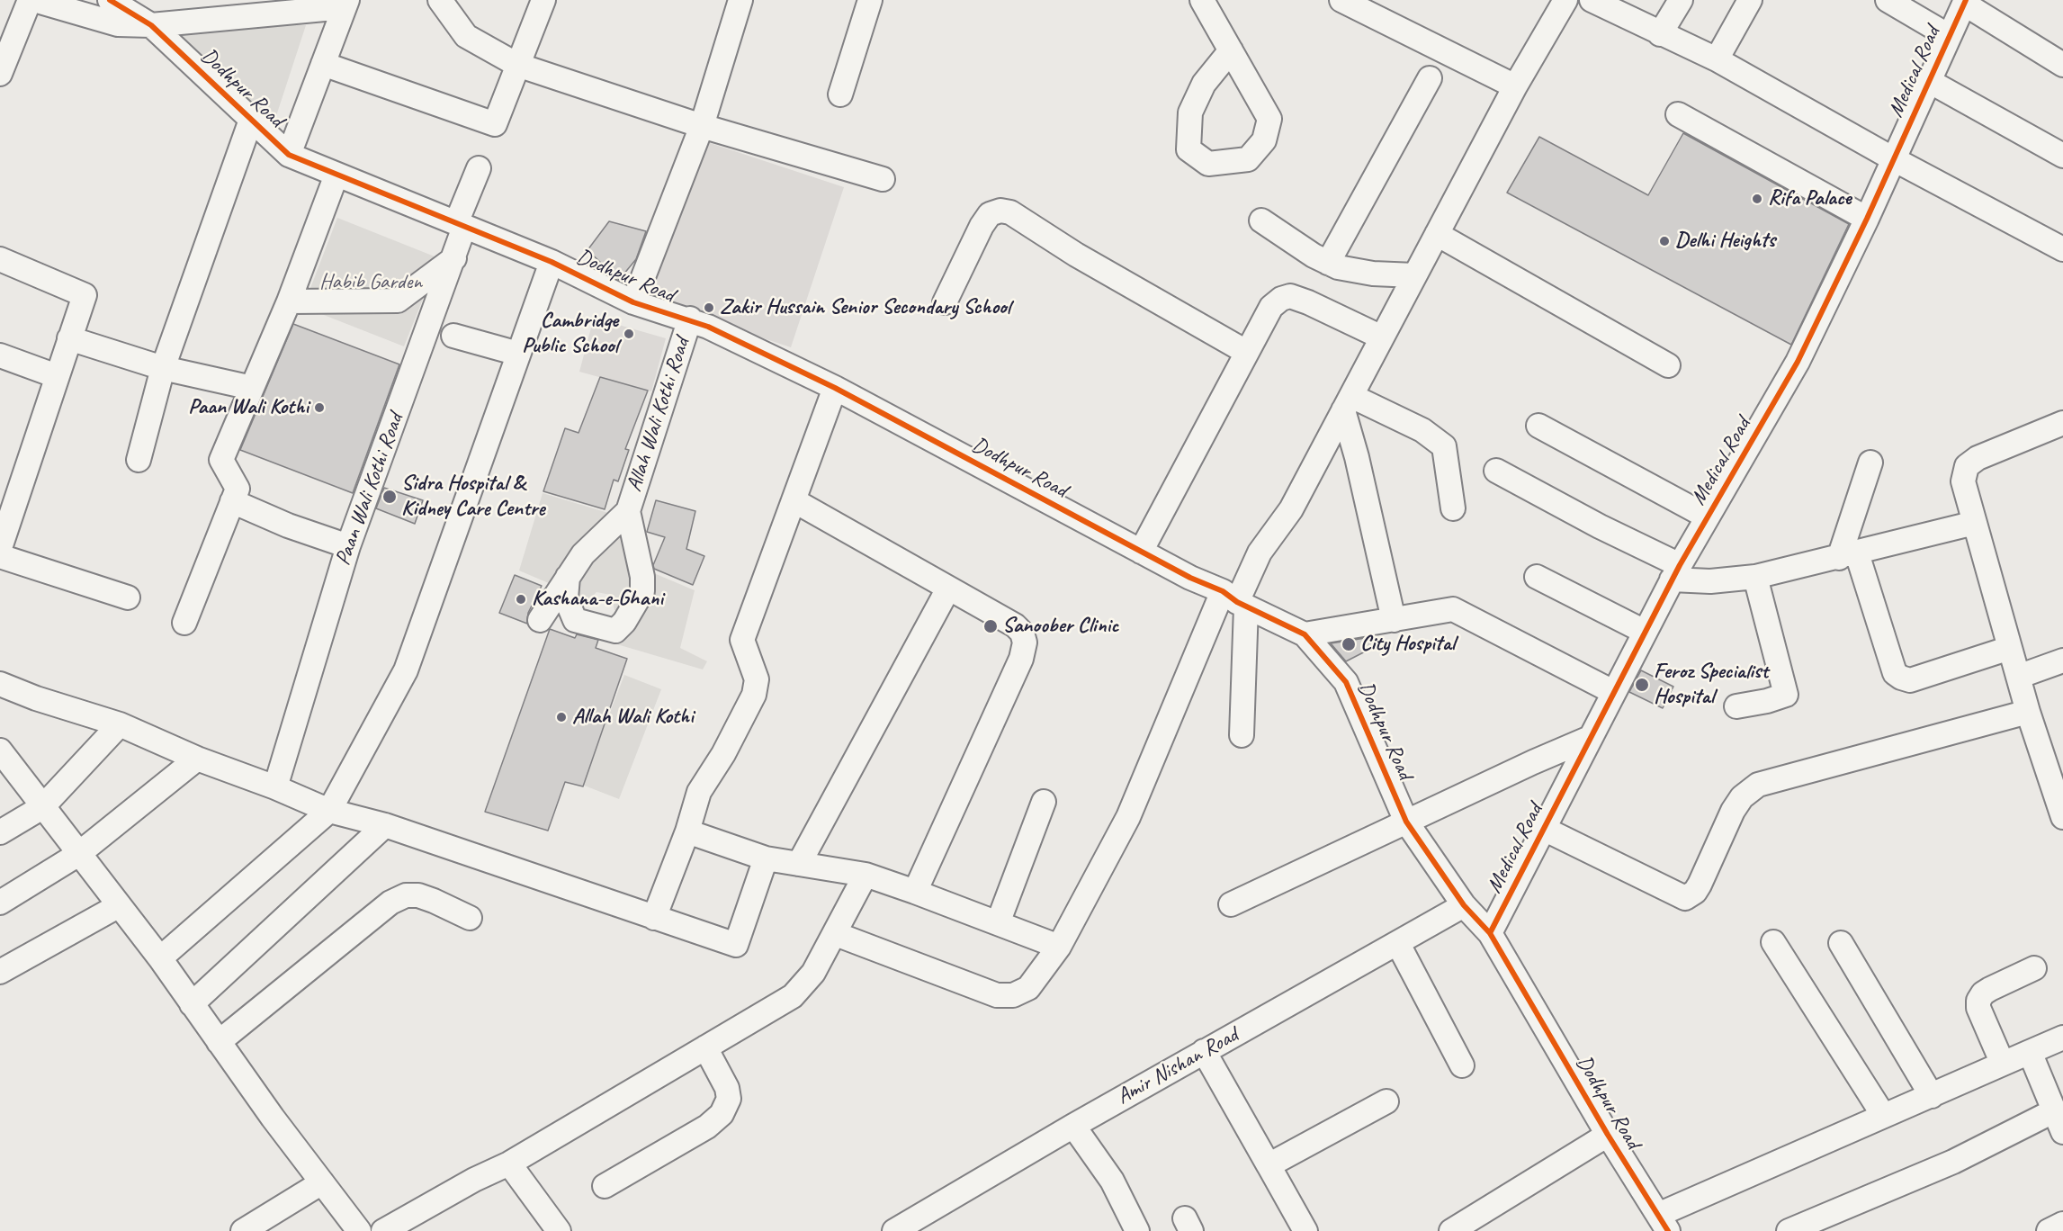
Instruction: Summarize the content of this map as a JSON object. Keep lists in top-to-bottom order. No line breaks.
{"streets":{"street":["Medical Road","Dodhpur Road","Allah Wali Kothi Road","Paan Wali Kothi Road","Amir Nishan Road"]},"crossings":[["Medical Road","Dodhpur Road"],["Dodhpur Road","Allah Wali Kothi Road"],["Dodhpur Road","Paan Wali Kothi Road"],["Dodhpur Road","Amir Nishan Road"]],"parks":["Habib Garden"],"places":["Rifa Palace","Delhi Heights","Zakir Hussain Senior Secondary School","Cambridge Public School","Paan Wali Kothi","Sidra Hospital & Kidney Care Centre","Kashana-e-Ghani","Sanoober Clinic","City Hospital","Feroz Specialist Hospital","Allah Wali Kothi"]}
